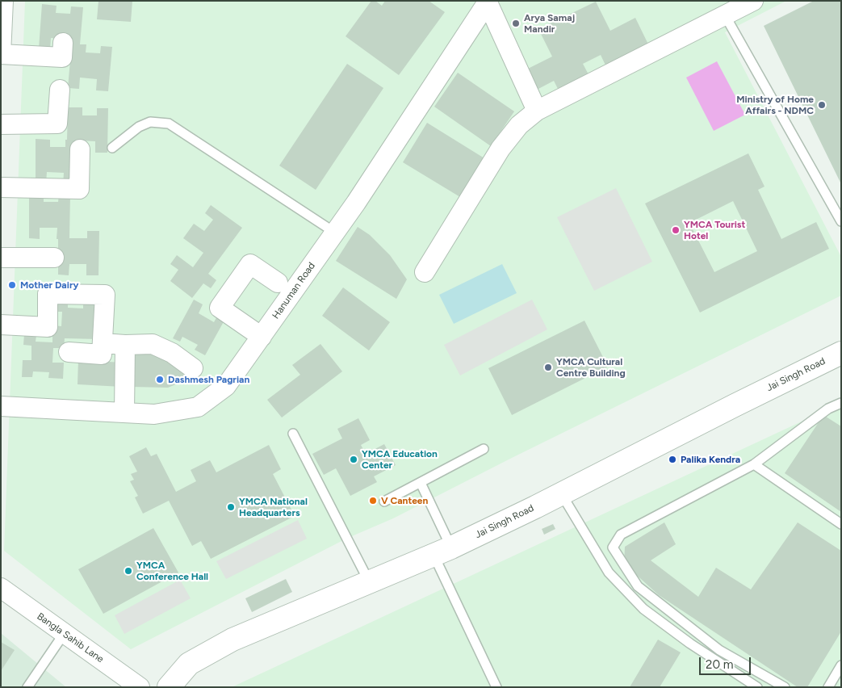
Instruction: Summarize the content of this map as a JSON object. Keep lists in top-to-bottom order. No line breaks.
{"streets":{"street":["Hanuman Road","Jai Singh Road","Bangla Sahib Lane"]},"places":["Arya Samaj Mandir","Ministry of Home Affairs - NDMC","YMCA Tourist Hotel","Mother Dairy","YMCA Cultural Centre Building","Dashmesh Pagrian","YMCA Education Center","Palika Kendra","V Canteen","YMCA National Headquarters","YMCA Conference Hall"],"scale_bar":"20 m"}
